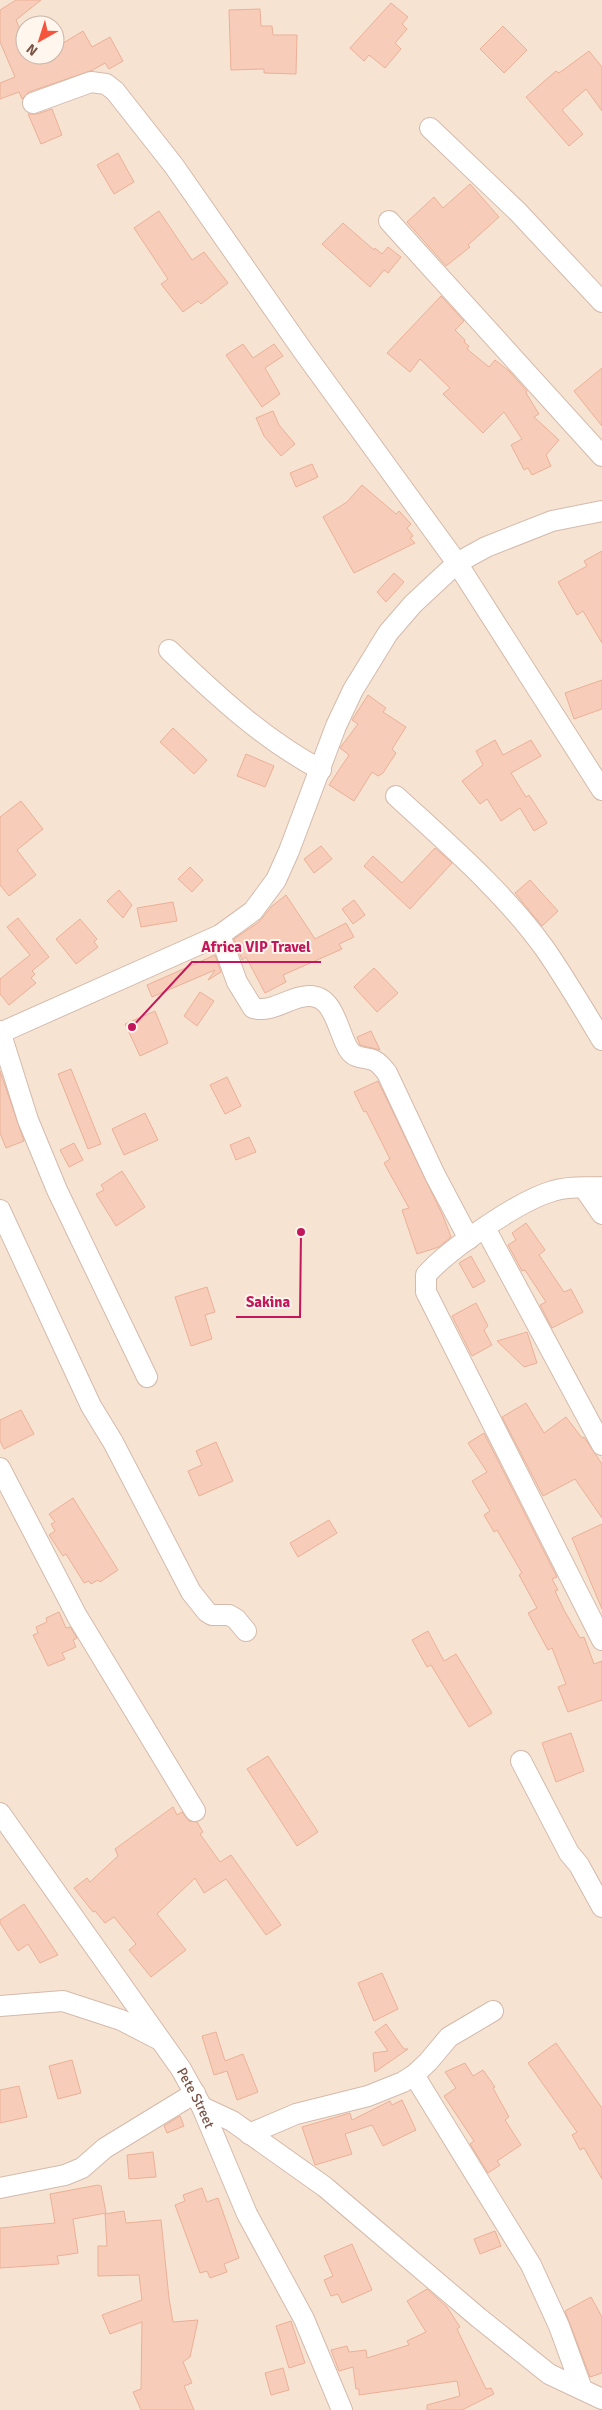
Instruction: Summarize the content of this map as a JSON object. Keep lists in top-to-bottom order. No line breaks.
{"streets":{"street":["Pete Street"]},"places":["Africa VIP Travel","Sakina"],"north":"bottom left"}
